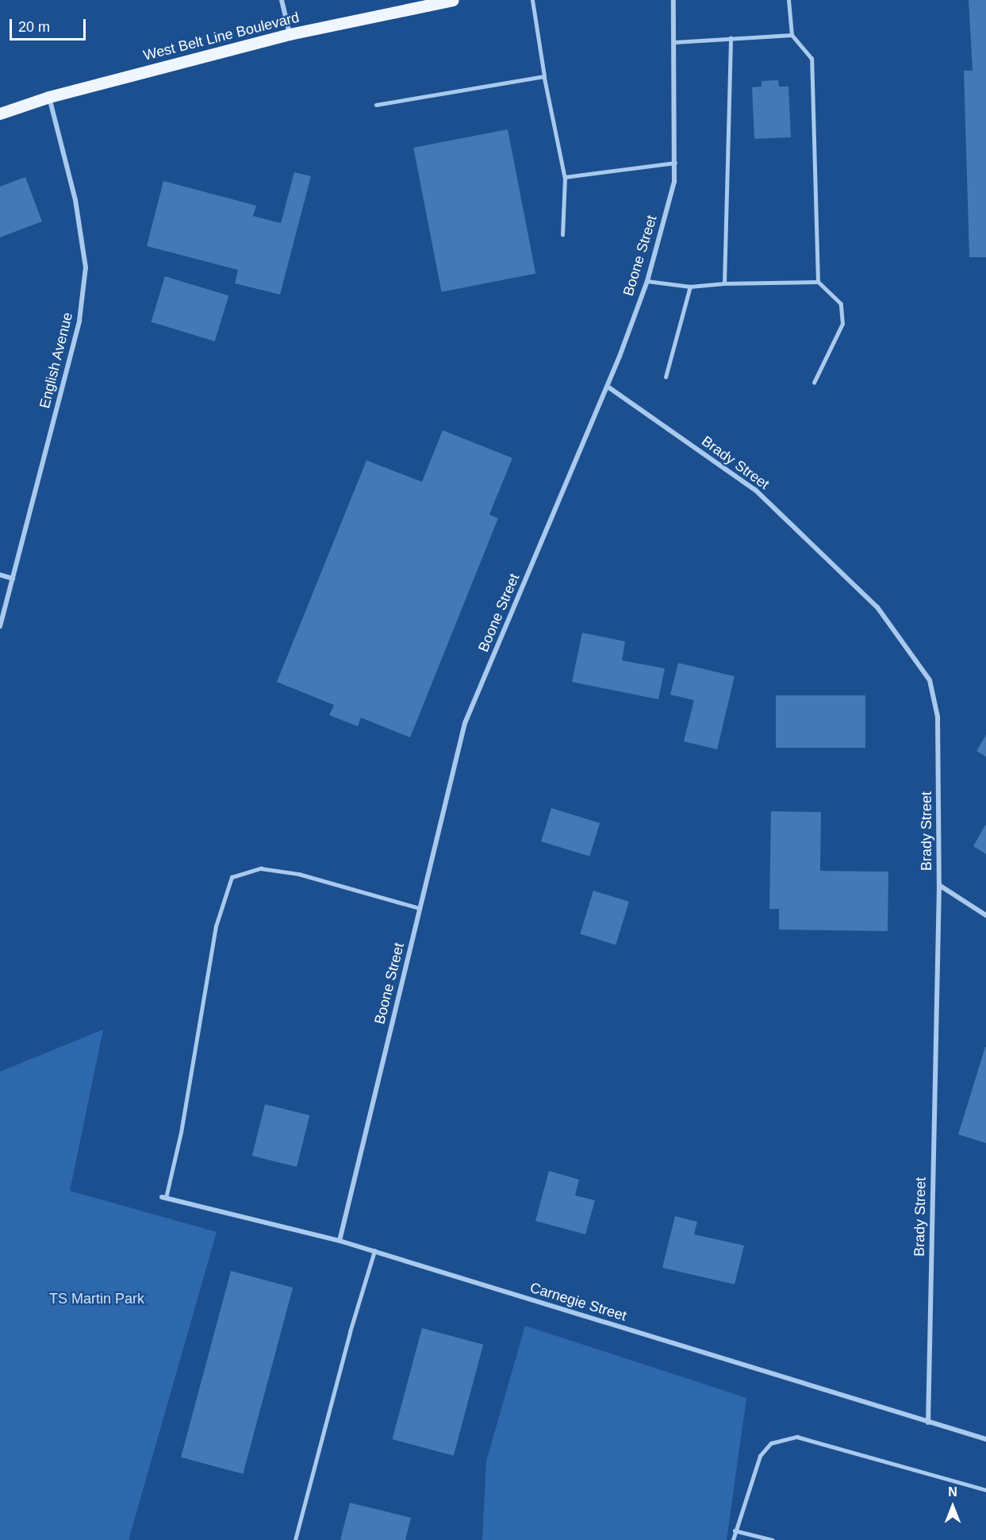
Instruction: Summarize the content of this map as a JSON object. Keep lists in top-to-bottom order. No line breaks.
{"streets":{"main road":["West Belt Line Boulevard"],"street":["Boone Street","English Avenue","Brady Street","Carnegie Street"]},"crossings":[["West Belt Line Boulevard","English Avenue"],["Boone Street","Brady Street"],["Boone Street","Carnegie Street"],["Brady Street","Carnegie Street"]],"parks":["TS Martin Park"],"scale_bar":"20 m","north":"top"}
